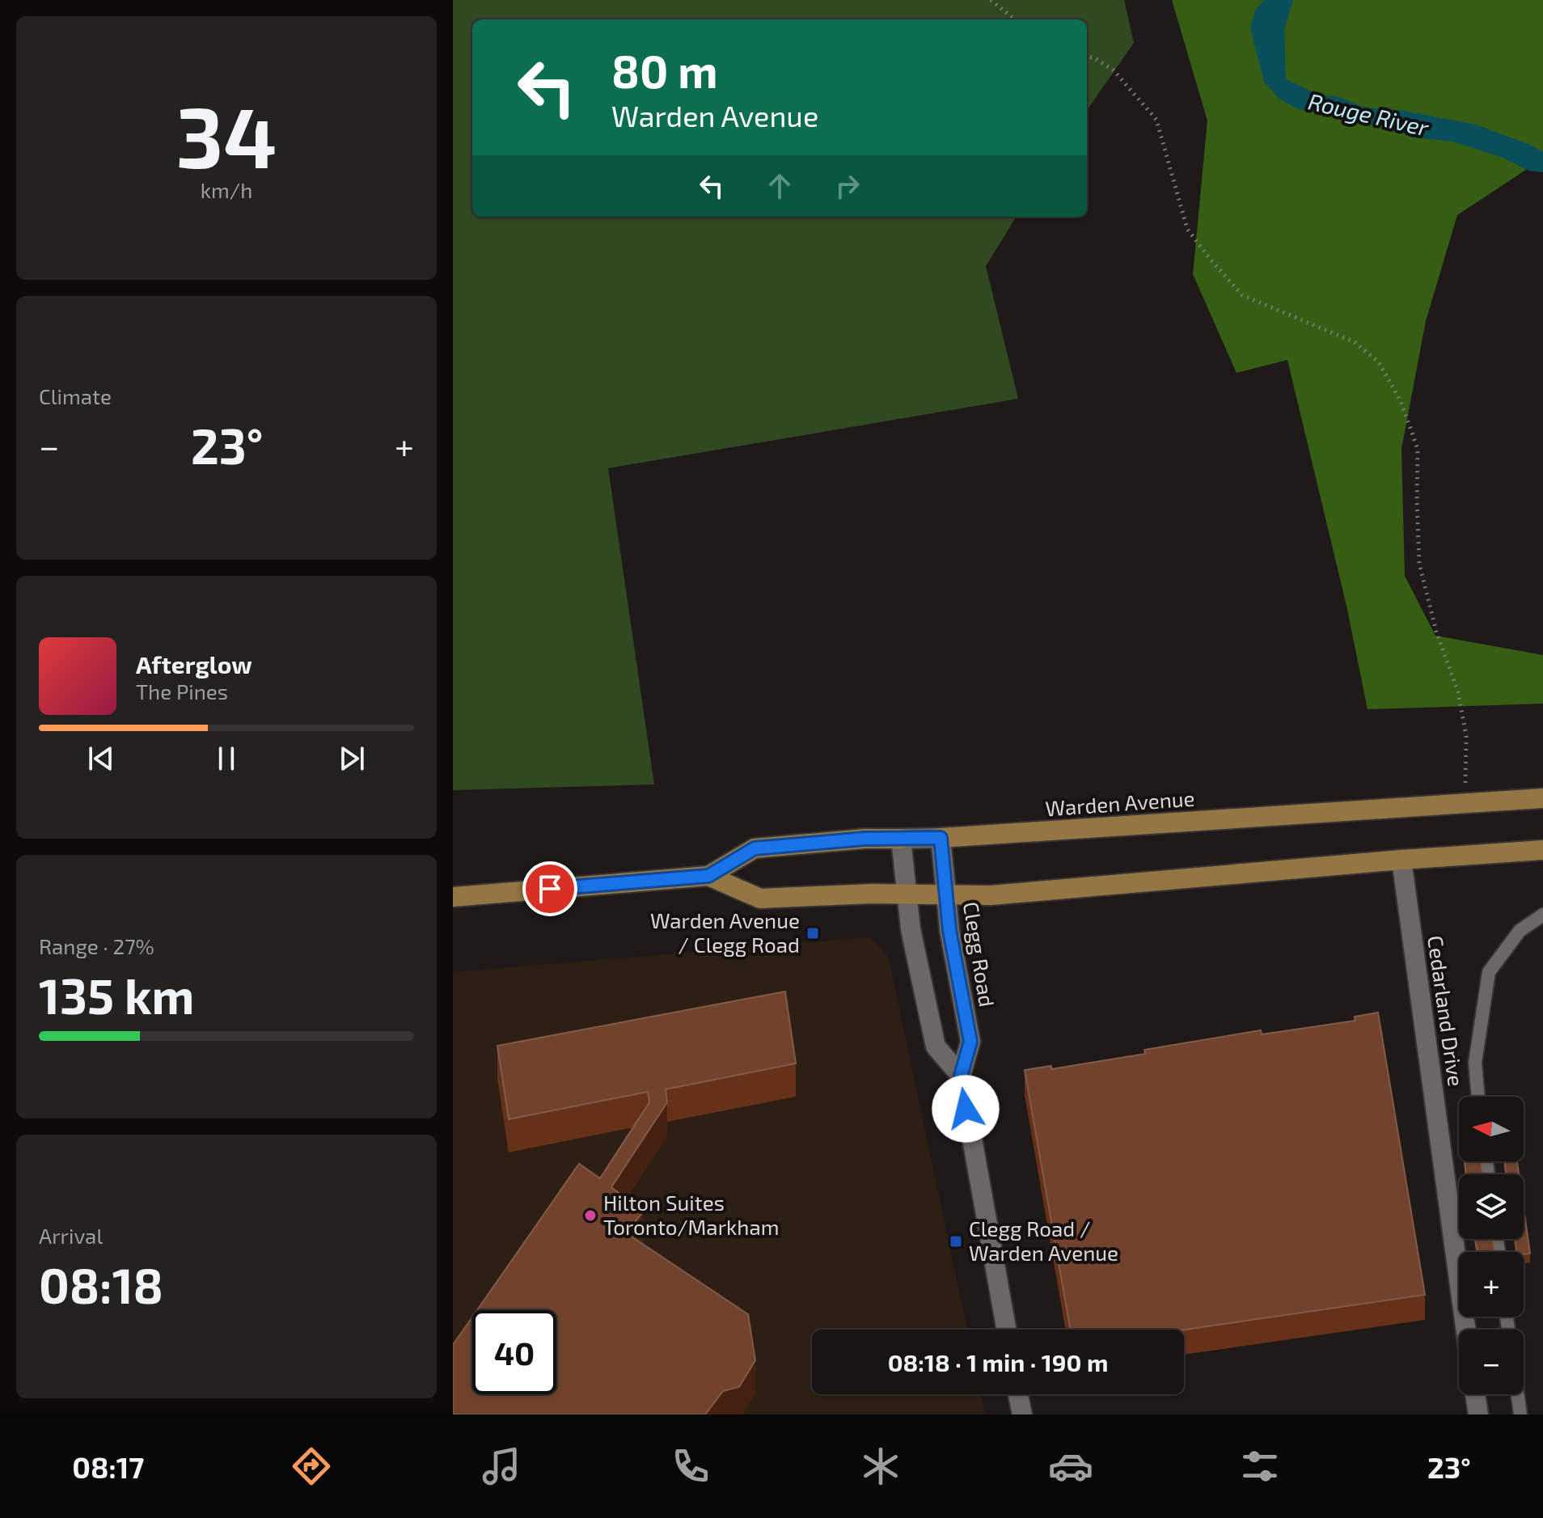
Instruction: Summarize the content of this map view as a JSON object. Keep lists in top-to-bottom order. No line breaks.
{"streets":{"main road":["Warden Avenue"],"street":["Clegg Road","Cedarland Drive"]},"crossings":[["Warden Avenue","Clegg Road"],["Warden Avenue","Cedarland Drive"]],"water":["Rouge River"],"places":{"transit":["Warden Avenue / Clegg Road","Clegg Road / Warden Avenue"],"other":["Hilton Suites Toronto/Markham"]},"north":"left","page":{"tile":[["34","km/h"],"Climate",["Range · 27%","135 km"],["Arrival","08:18"]],"turn":["80 m","Warden Avenue"],"heat":["−","23°","+"],"song":["Afterglow","The Pines"],"map_buttons":["+","−"],"limit":"40","trip":"08:18 · 1 min · 190 m","tabs":["08:17","23°"]}}
